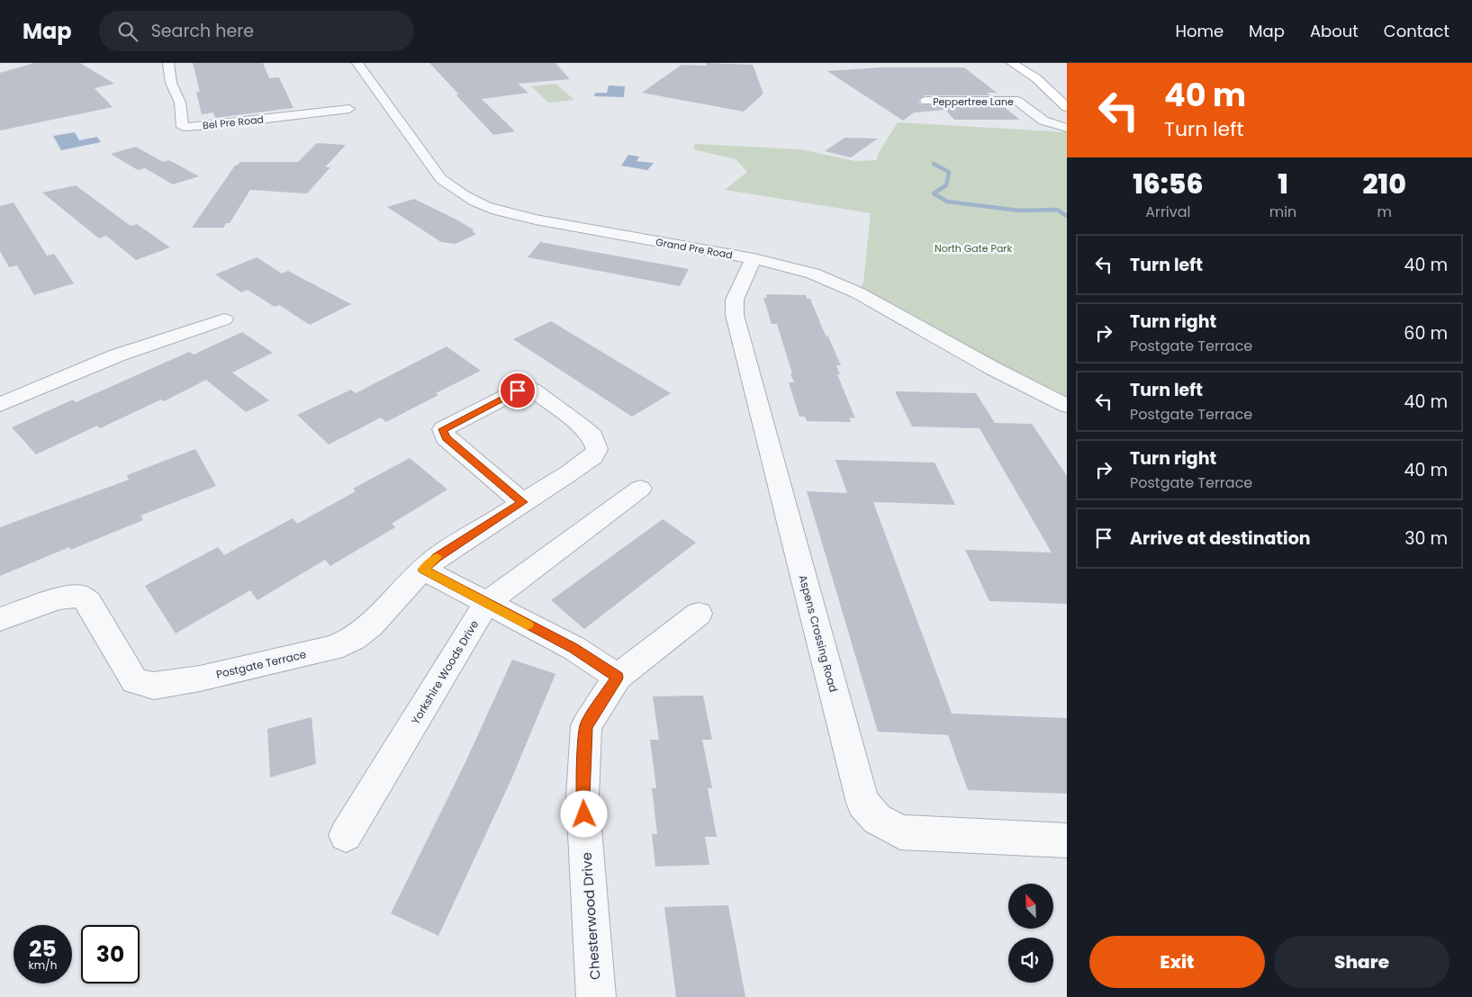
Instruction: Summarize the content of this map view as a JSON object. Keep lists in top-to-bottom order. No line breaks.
{"streets":{"street":["Peppertree Lane","Bel Pre Road","Grand Pre Road","Aspens Crossing Road","Postgate Terrace","Yorkshire Woods Drive","Chesterwood Drive"]},"crossings":[["Grand Pre Road","Aspens Crossing Road"]],"parks":["North Gate Park"],"north":"top left","page":{"header":"Map","search":"Search here","nav":["Home","Map","About","Contact"],"turn":["40 m","Turn left"],"eta":["16:56","Arrival","1","min","210","m"],"list":[{"name":"Turn left","value":"40 m"},{"name":"Turn right","note":"Postgate Terrace","value":"60 m"},{"name":"Turn left","note":"Postgate Terrace","value":"40 m"},{"name":"Turn right","note":"Postgate Terrace","value":"40 m"},{"name":"Arrive at destination","value":"30 m"}],"speed":"25 km/h","limit":"30","buttons":["Exit","Share"]}}
